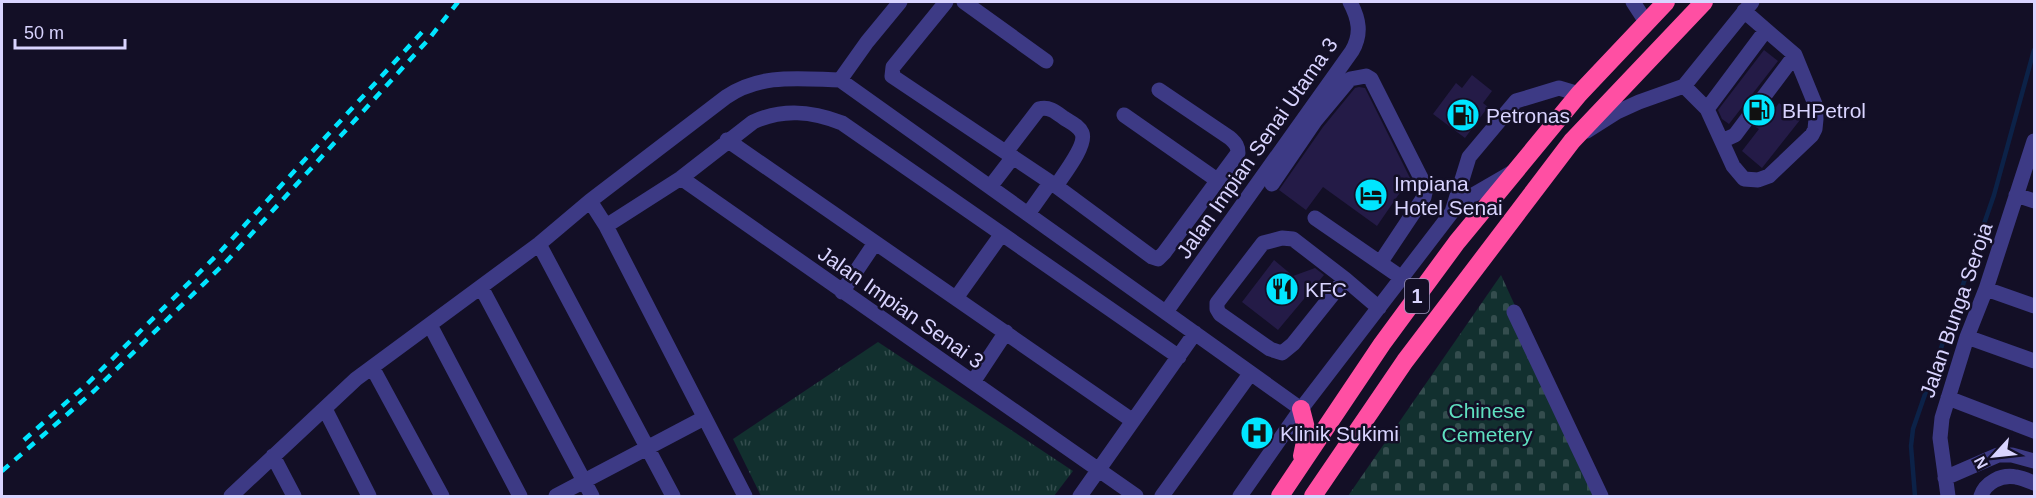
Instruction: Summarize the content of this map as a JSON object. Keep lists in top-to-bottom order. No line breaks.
{"streets":{"highway":["1"],"street":["Jalan Impian Senai Utama 3","Jalan Impian Senai 3","Jalan Bunga Seroja"]},"parks":["Chinese Cemetery"],"places":{"fuel station":["BHPetrol","Petronas"],"hotel":["Impiana Hotel Senai"],"restaurant":["KFC"],"hospital":["Klinik Sukimi"]},"scale_bar":"50 m","north":"bottom left"}
